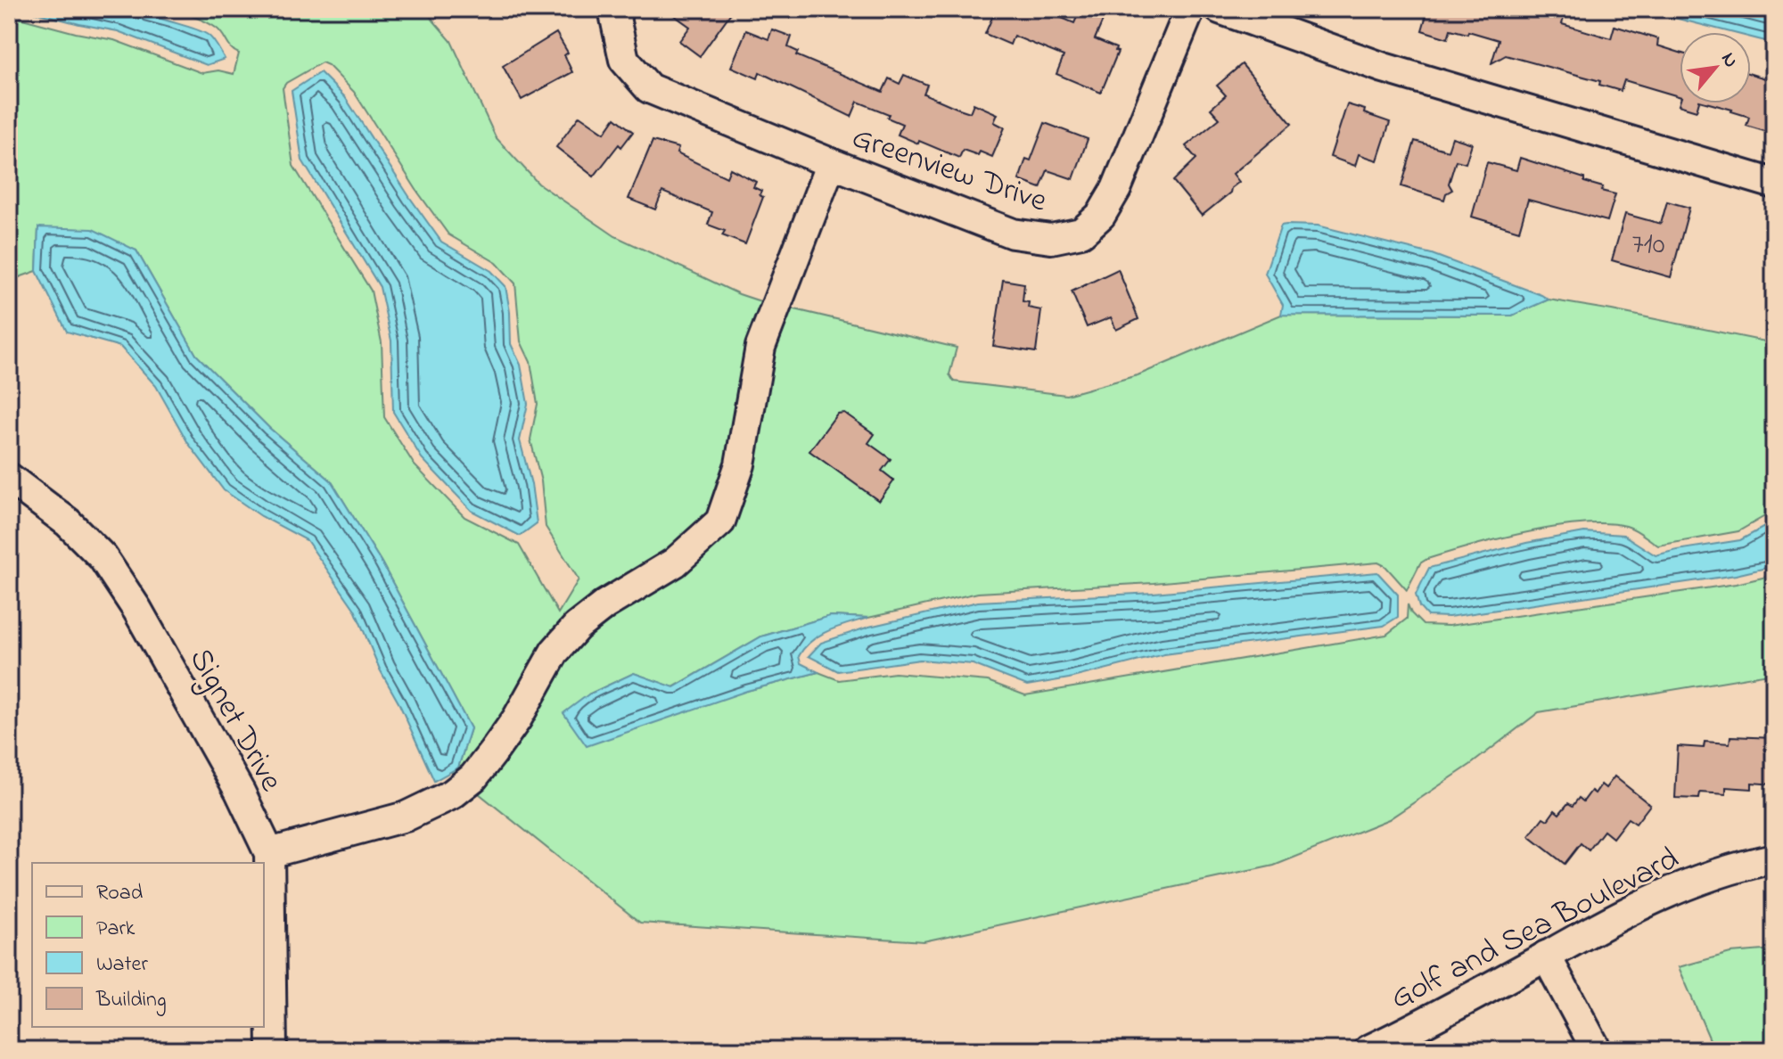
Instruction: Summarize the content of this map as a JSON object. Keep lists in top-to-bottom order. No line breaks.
{"streets":{"street":["Greenview Drive","Signet Drive","Golf and Sea Boulevard"]},"house_numbers":["710"],"legend":["Road","Park","Water","Building"],"north":"top right"}
